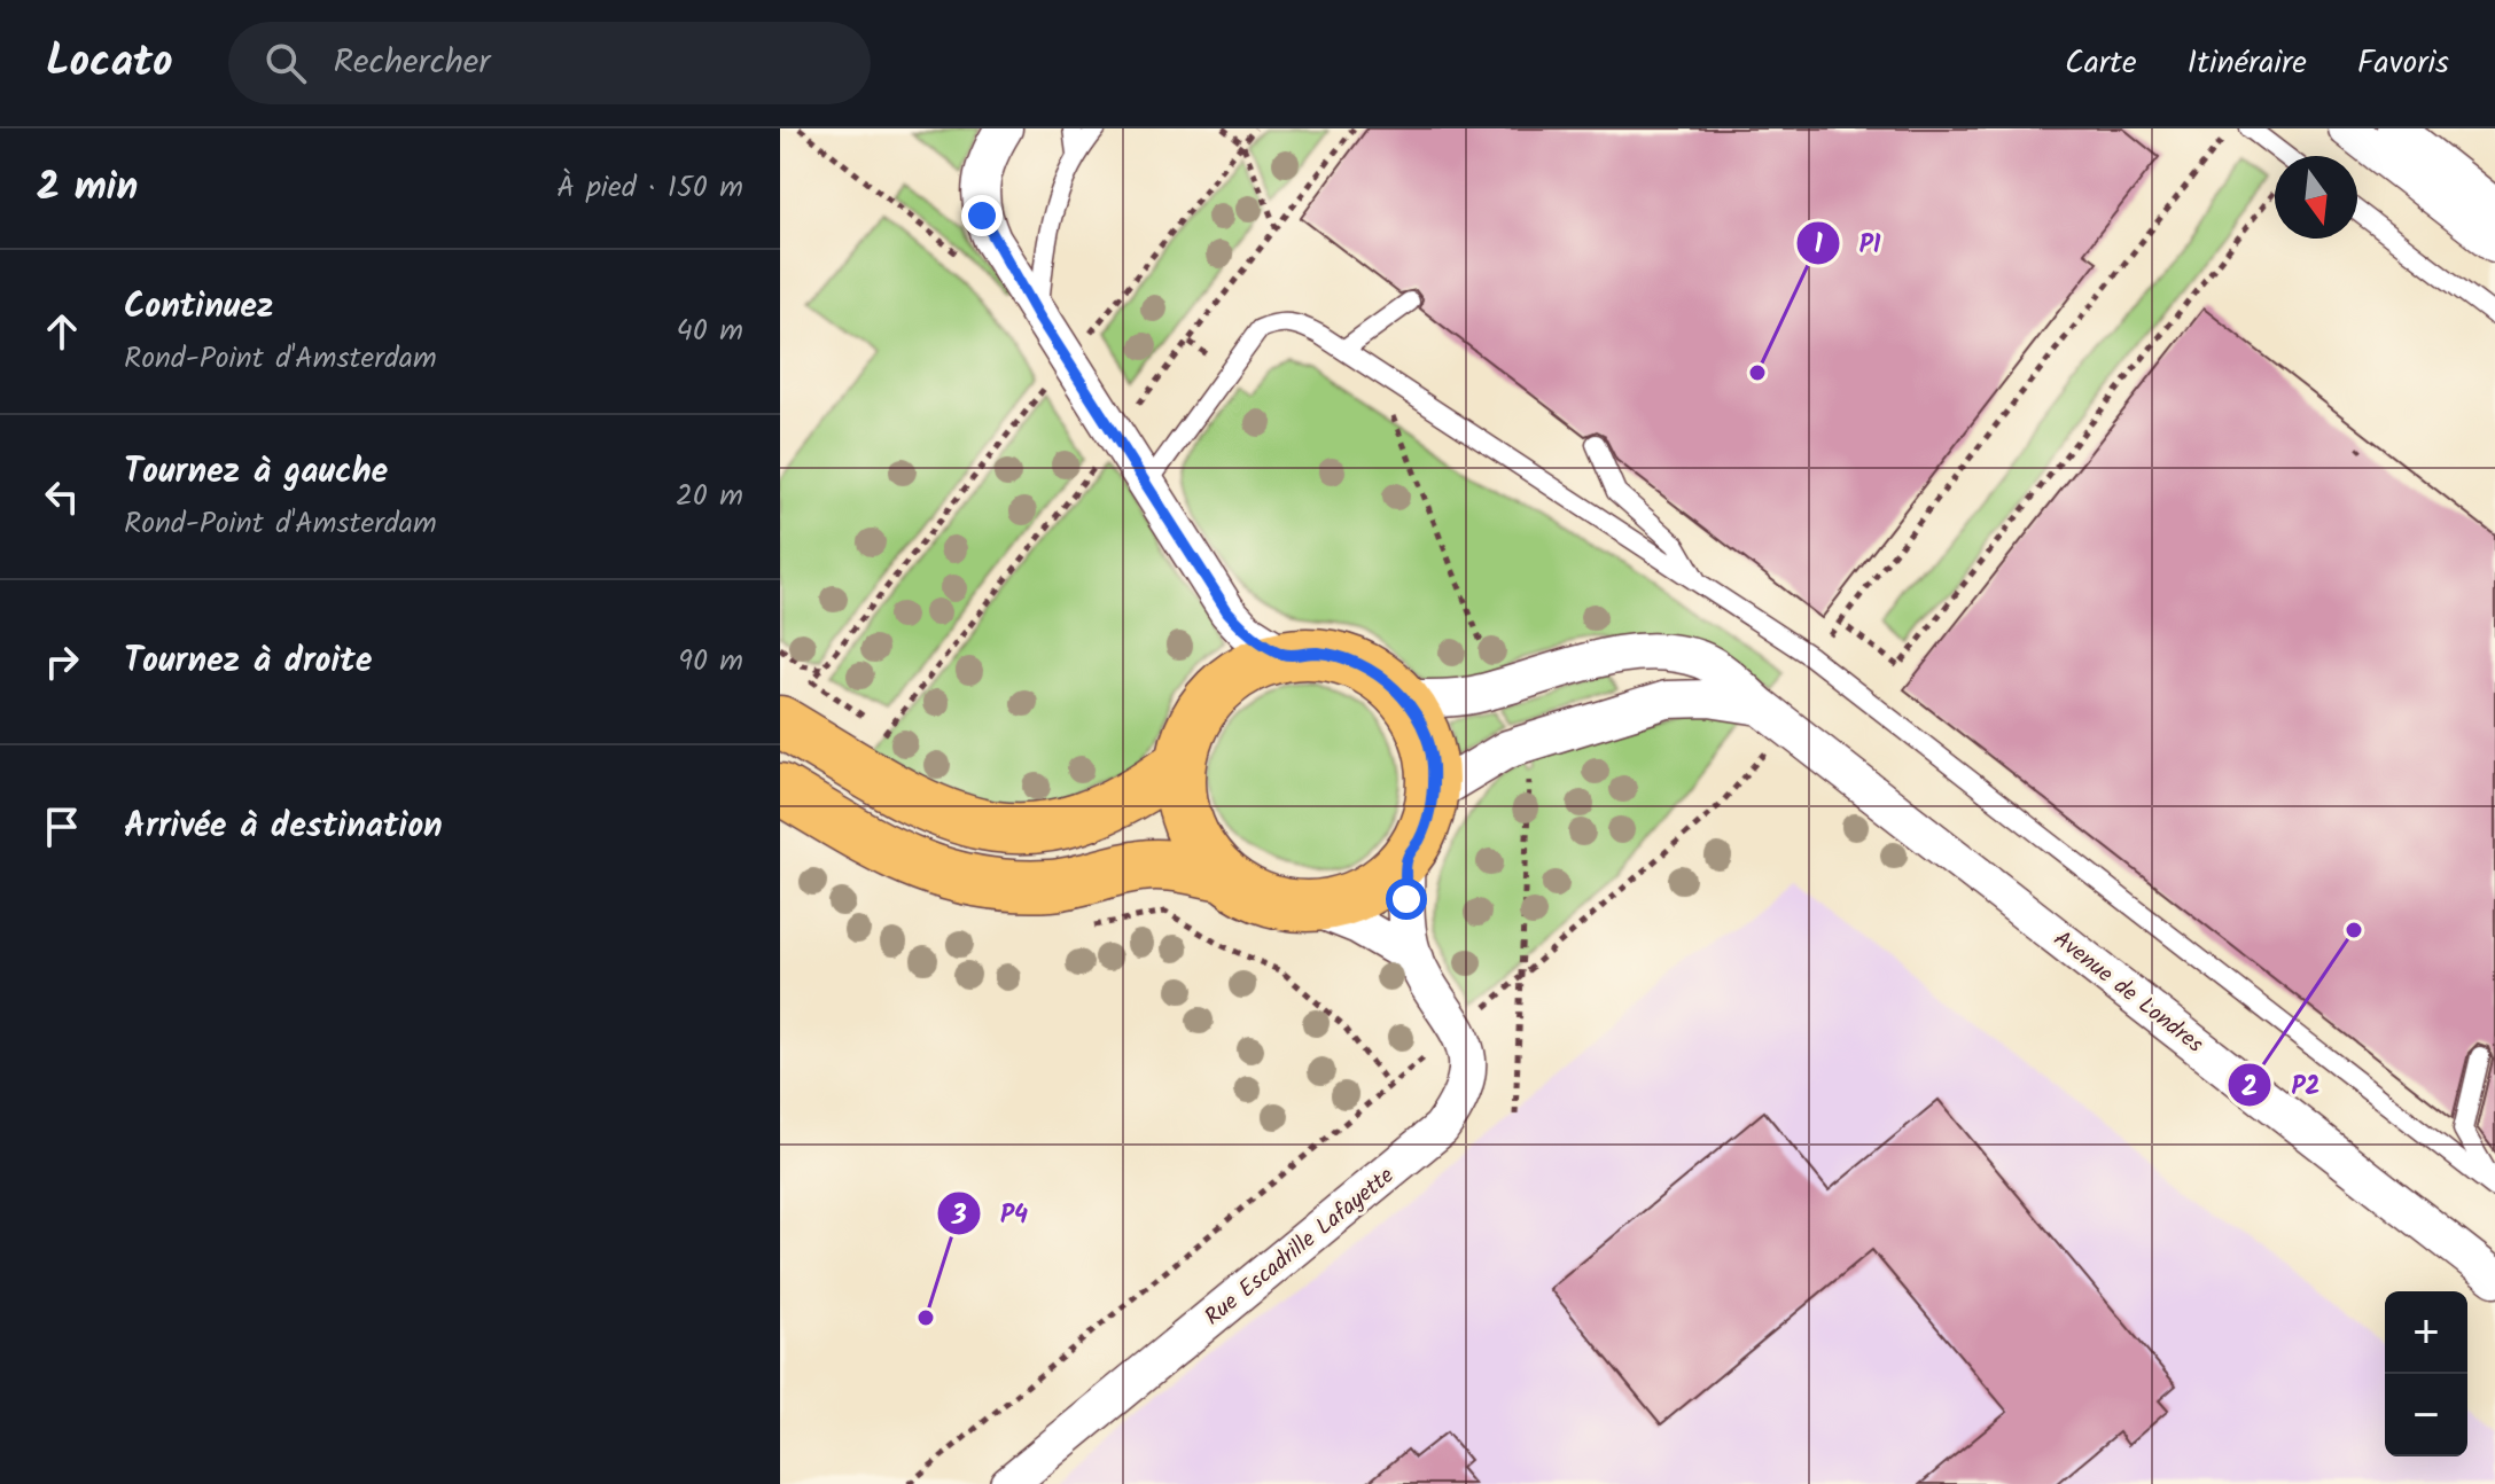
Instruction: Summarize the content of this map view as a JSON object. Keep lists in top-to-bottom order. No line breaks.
{"streets":{"street":["Avenue de Londres","Rue Escadrille Lafayette"]},"crossings":[["Avenue de Londres","Rue Escadrille Lafayette"]],"places":["P1","P2","P4"],"north":"bottom","page":{"header":"Locato","search":"Rechercher","nav":["Carte","Itinéraire","Favoris"],"heading":["2 min","À pied · 150 m"],"list":[["Continuez","Rond-Point d'Amsterdam","40 m"],["Tournez à gauche","Rond-Point d'Amsterdam","20 m"],["Tournez à droite","90 m"],"Arrivée à destination"],"map_buttons":["+","−"]}}
